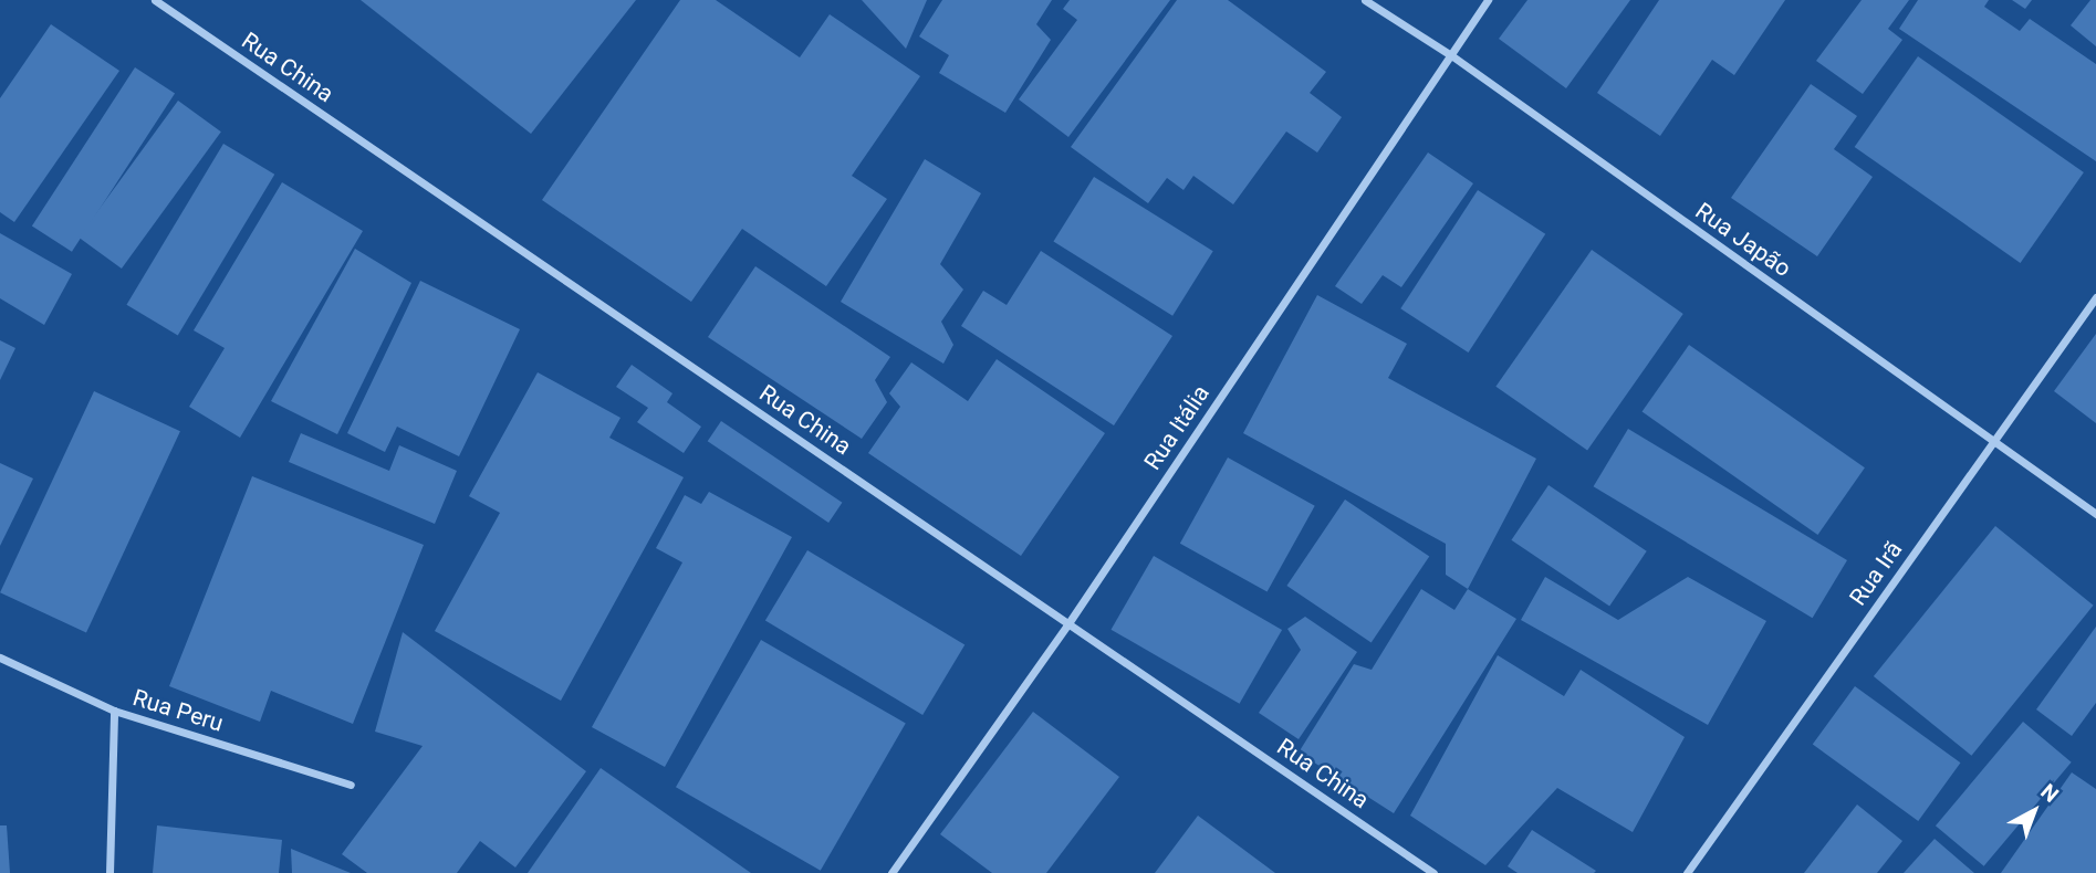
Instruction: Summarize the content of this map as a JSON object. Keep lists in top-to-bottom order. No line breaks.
{"streets":{"street":["Rua China","Rua Japão","Rua Itália","Rua Irã","Rua Peru"]},"crossings":[["Rua China","Rua Itália"],["Rua Japão","Rua Itália"],["Rua Japão","Rua Irã"]],"north":"top right"}
